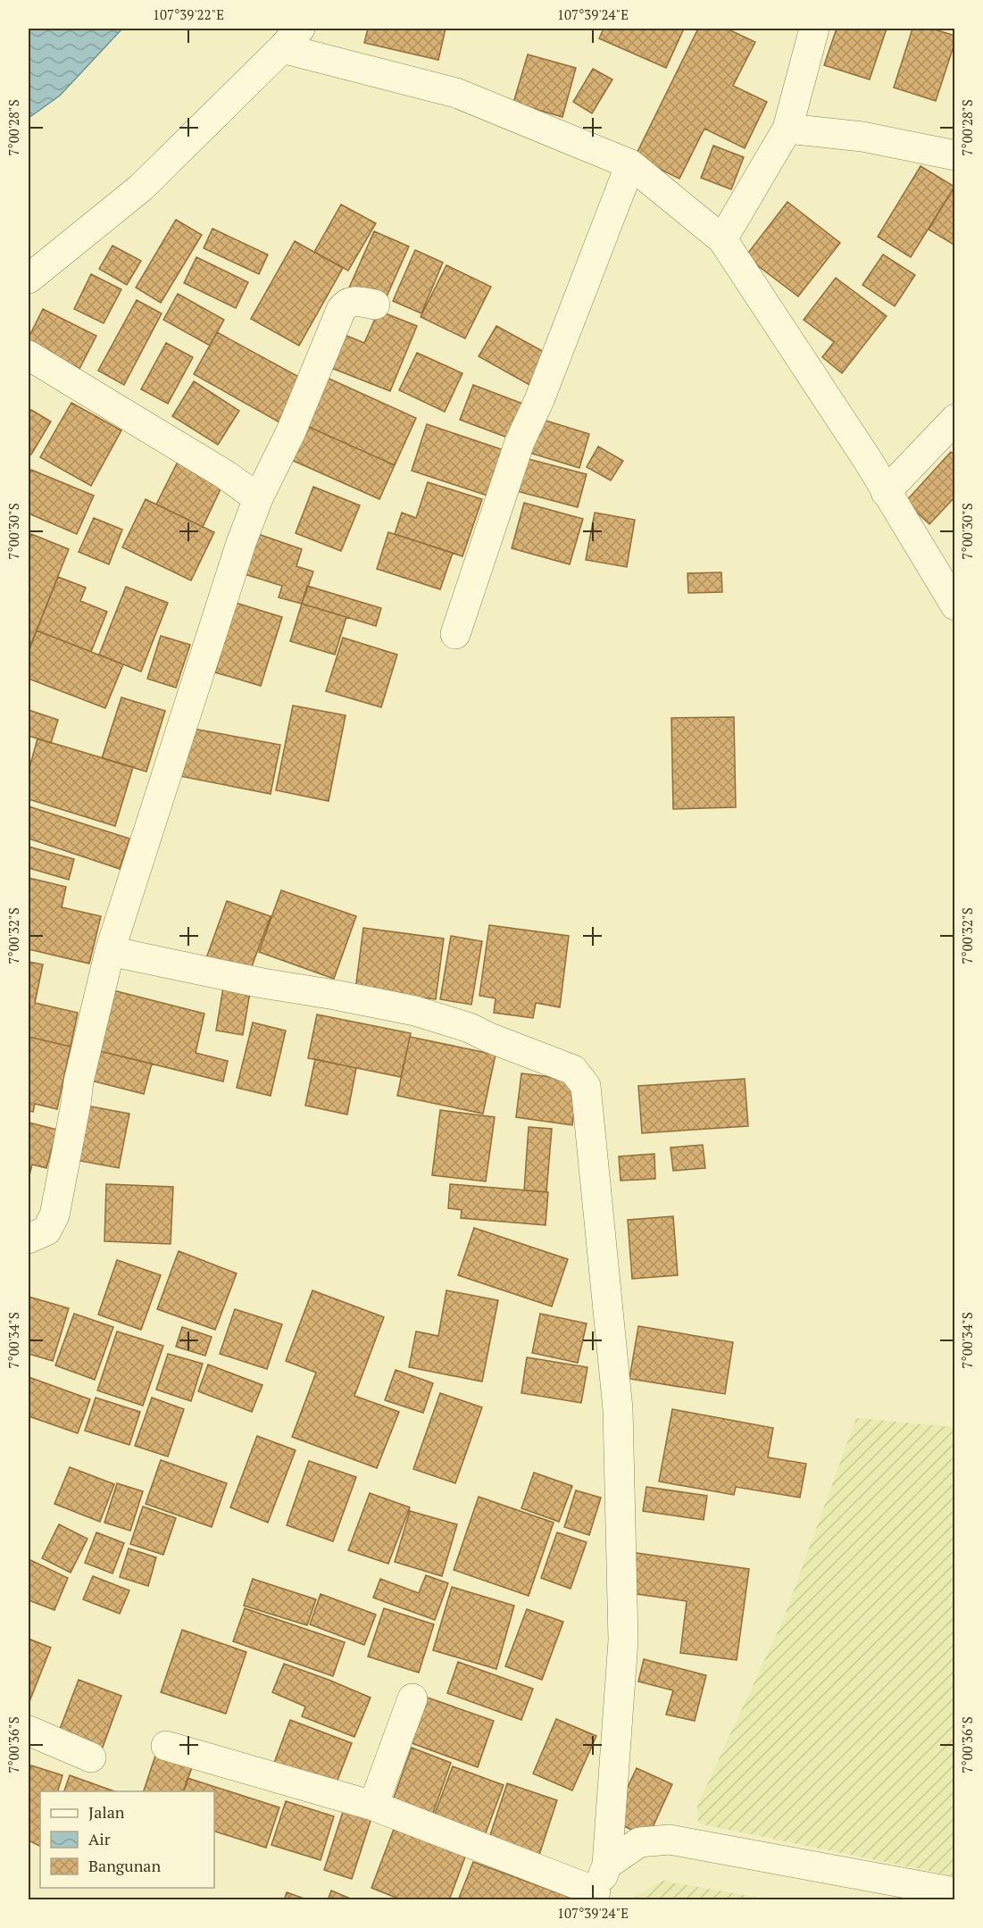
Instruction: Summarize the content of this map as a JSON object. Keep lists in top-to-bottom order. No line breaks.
{"legend":["Jalan","Air","Bangunan"],"coordinates":["107°39'22\"E","107°39'24\"E","7°00'28\"S","7°00'30\"S","7°00'32\"S","7°00'34\"S","7°00'36\"S"]}
